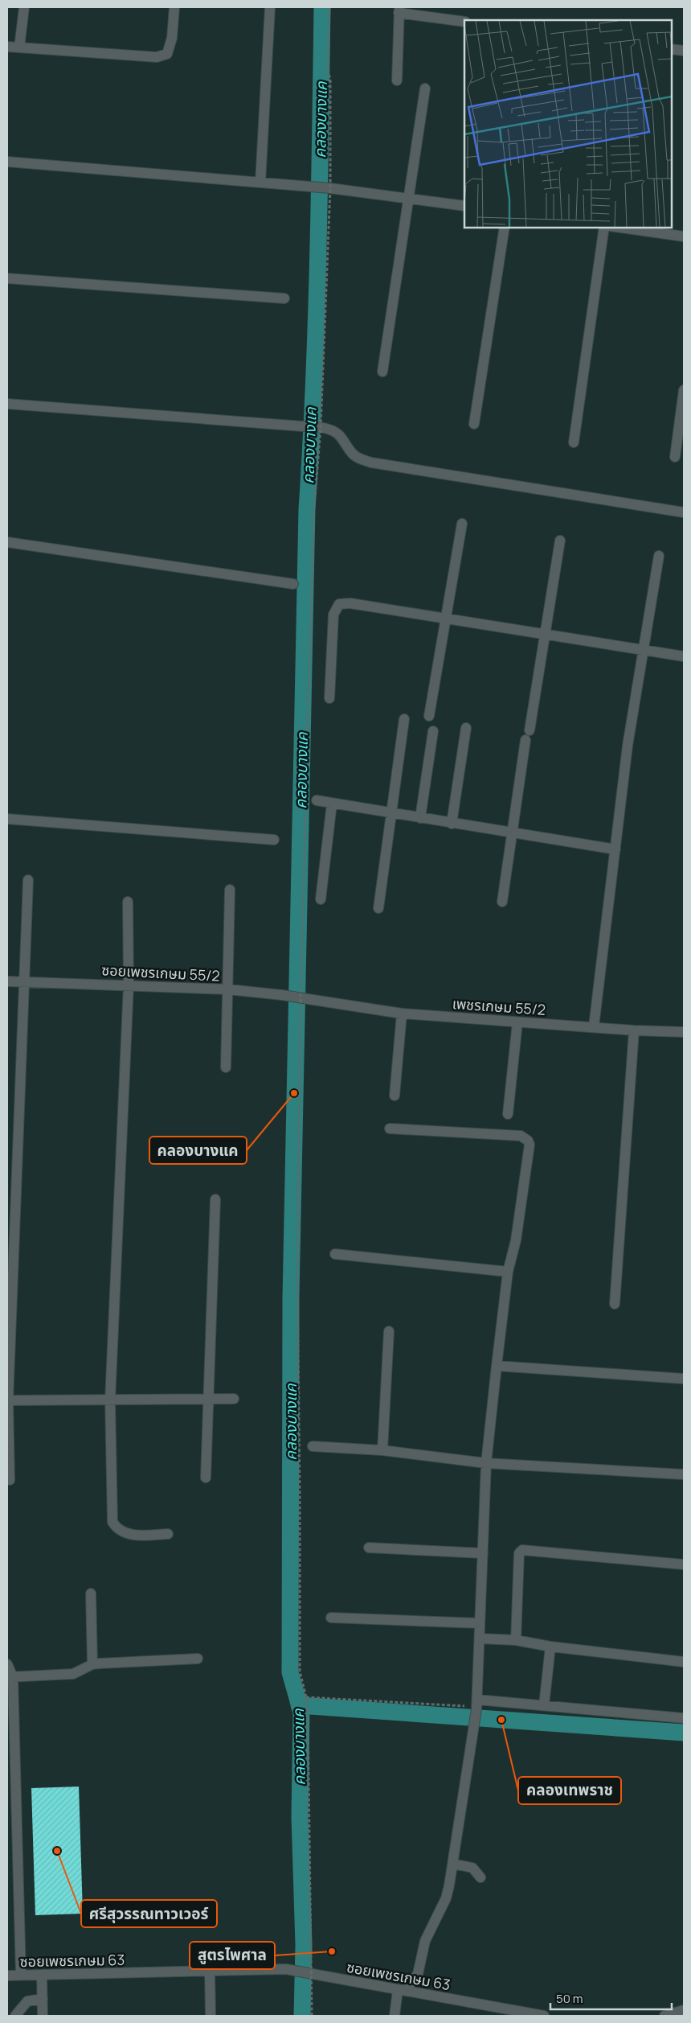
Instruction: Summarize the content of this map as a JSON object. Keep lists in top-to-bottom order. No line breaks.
{"streets":{"street":["ซอยเพชรเกษม 55/2","เพชรเกษม 55/2","ซอยเพชรเกษม 63"]},"crossings":[["ซอยเพชรเกษม 55/2","เพชรเกษม 55/2"]],"water":["คลองบางแค"],"places":["คลองบางแค","คลองเทพราช","ศรีสุวรรณทาวเวอร์","สูตรไพศาล"],"scale_bar":"50 m"}
